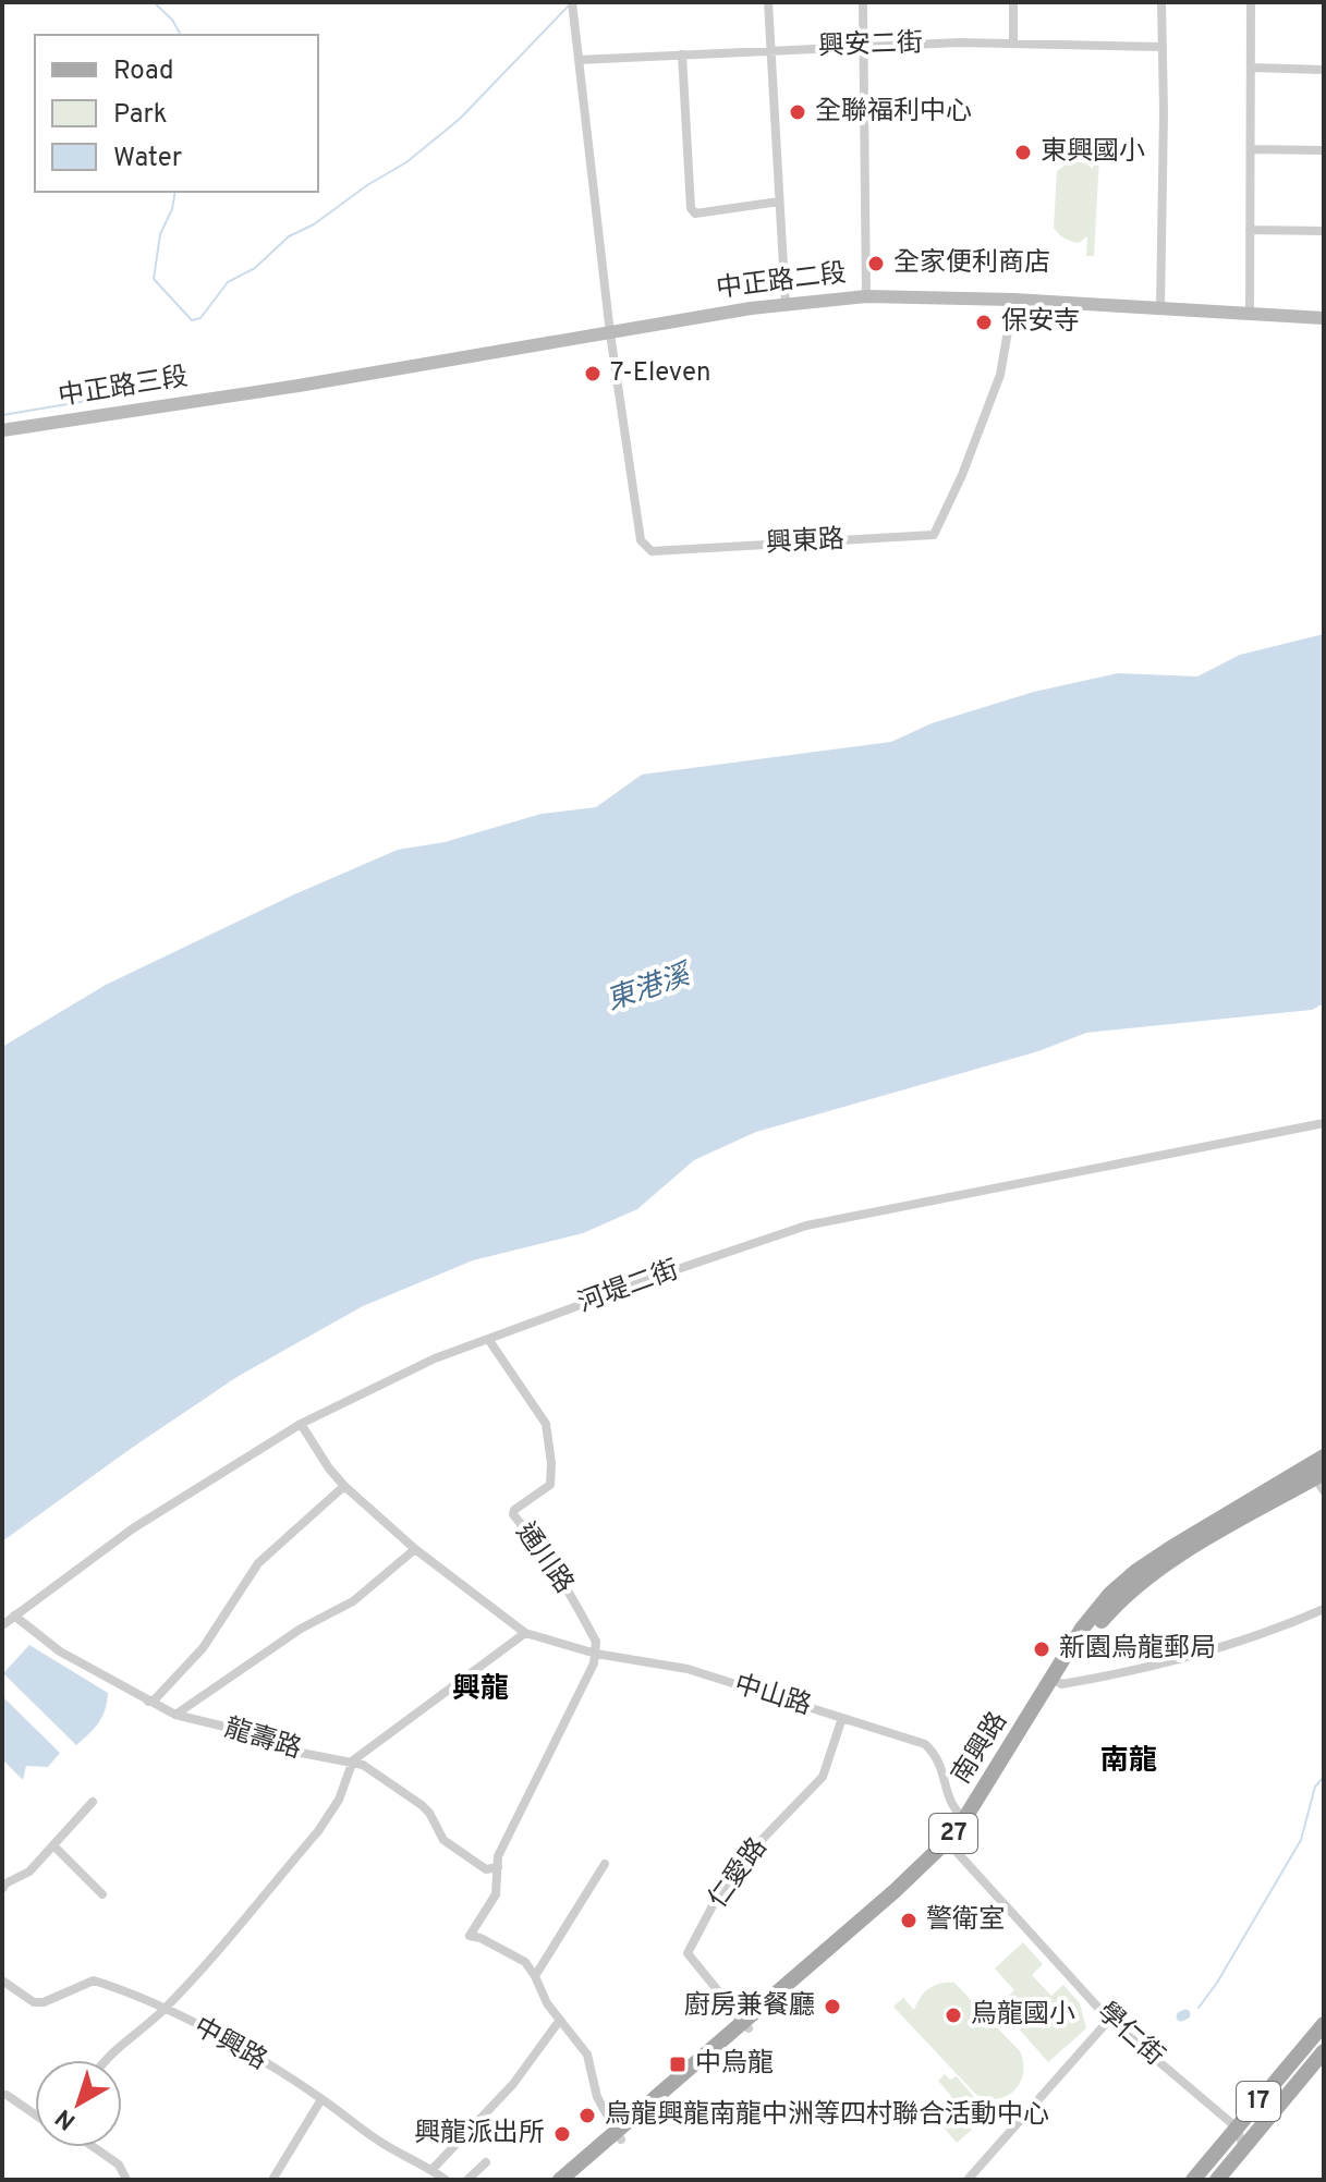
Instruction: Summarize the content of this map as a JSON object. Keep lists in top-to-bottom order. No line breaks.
{"streets":{"main road":["中正路二段","中正路三段","南興路","27","17"],"street":["興安二街","興東路","河堤二街","通川路","中山路","龍壽路","仁愛路","學仁街","中興路"]},"crossings":[["中正路二段","中正路三段"],["中正路二段","興東路"],["河堤二街","通川路"],["河堤二街","中山路"],["河堤二街","龍壽路"],["通川路","中山路"],["中山路","南興路"],["中山路","仁愛路"],["南興路","仁愛路"],["南興路","學仁街"],["學仁街","17"]],"districts":["興龍","南龍"],"water":["東港溪"],"places":{"other":["全聯福利中心","東興國小","全家便利商店","保安寺","7-Eleven","新園烏龍郵局","警衛室","廚房兼餐廳","烏龍國小","烏龍興龍南龍中洲等四村聯合活動中心","興龍派出所"],"transit":["中烏龍"]},"legend":["Road","Park","Water"],"north":"bottom left"}
